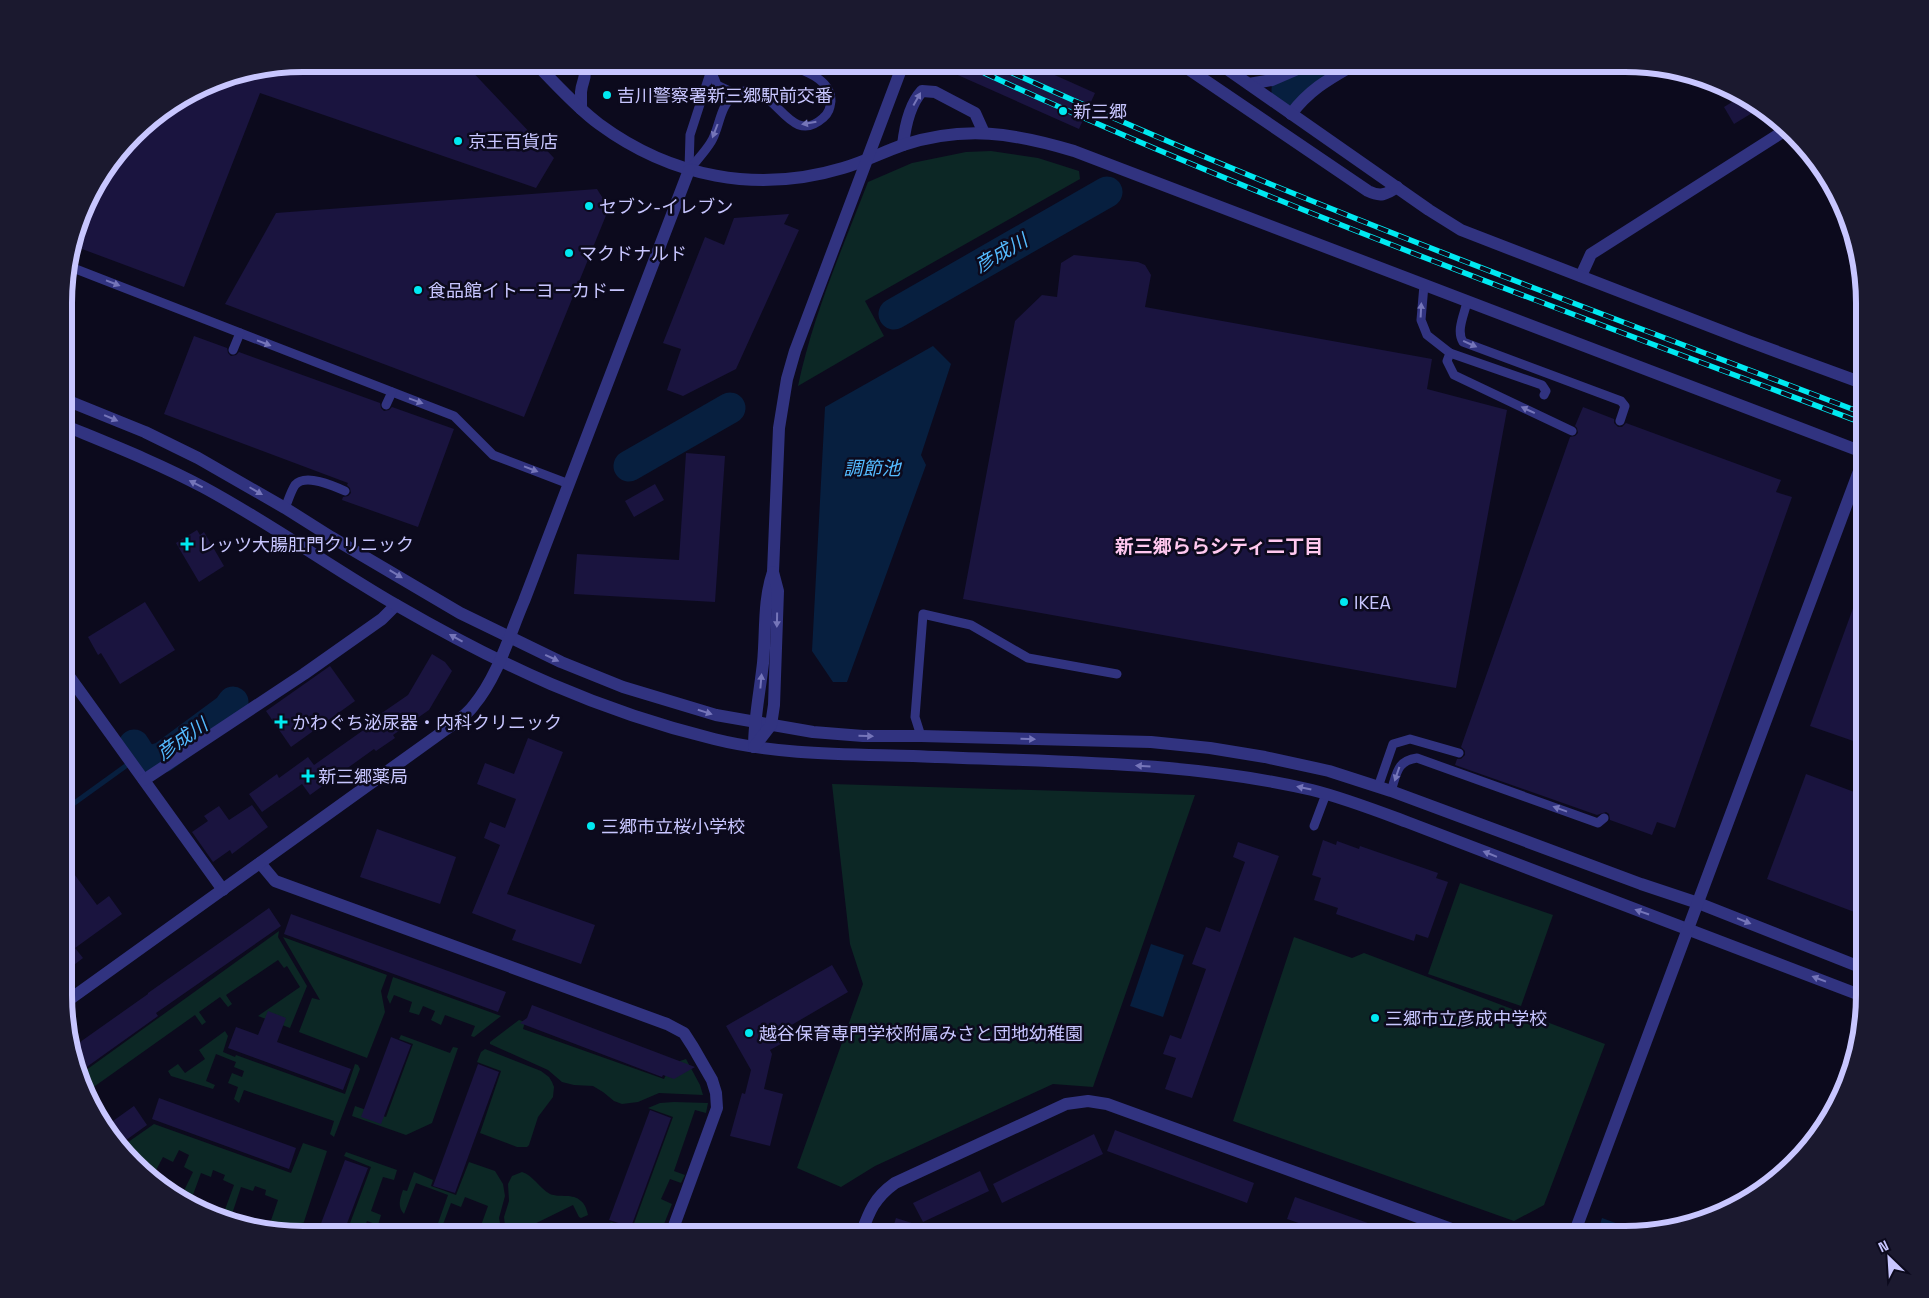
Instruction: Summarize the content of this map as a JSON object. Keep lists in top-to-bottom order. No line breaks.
{"districts":["新三郷ららシティ二丁目"],"water":["彦成川","調節池"],"places":{"other":["吉川警察署新三郷駅前交番","新三郷","京王百貨店","セブン-イレブン","マクドナルド","食品館イトーヨーカドー","IKEA","三郷市立桜小学校","三郷市立彦成中学校","越谷保育専門学校附属みさと団地幼稚園"],"health":["レッツ大腸肛門クリニック","かわぐち泌尿器・内科クリニック","新三郷薬局"]},"north":"top left"}
